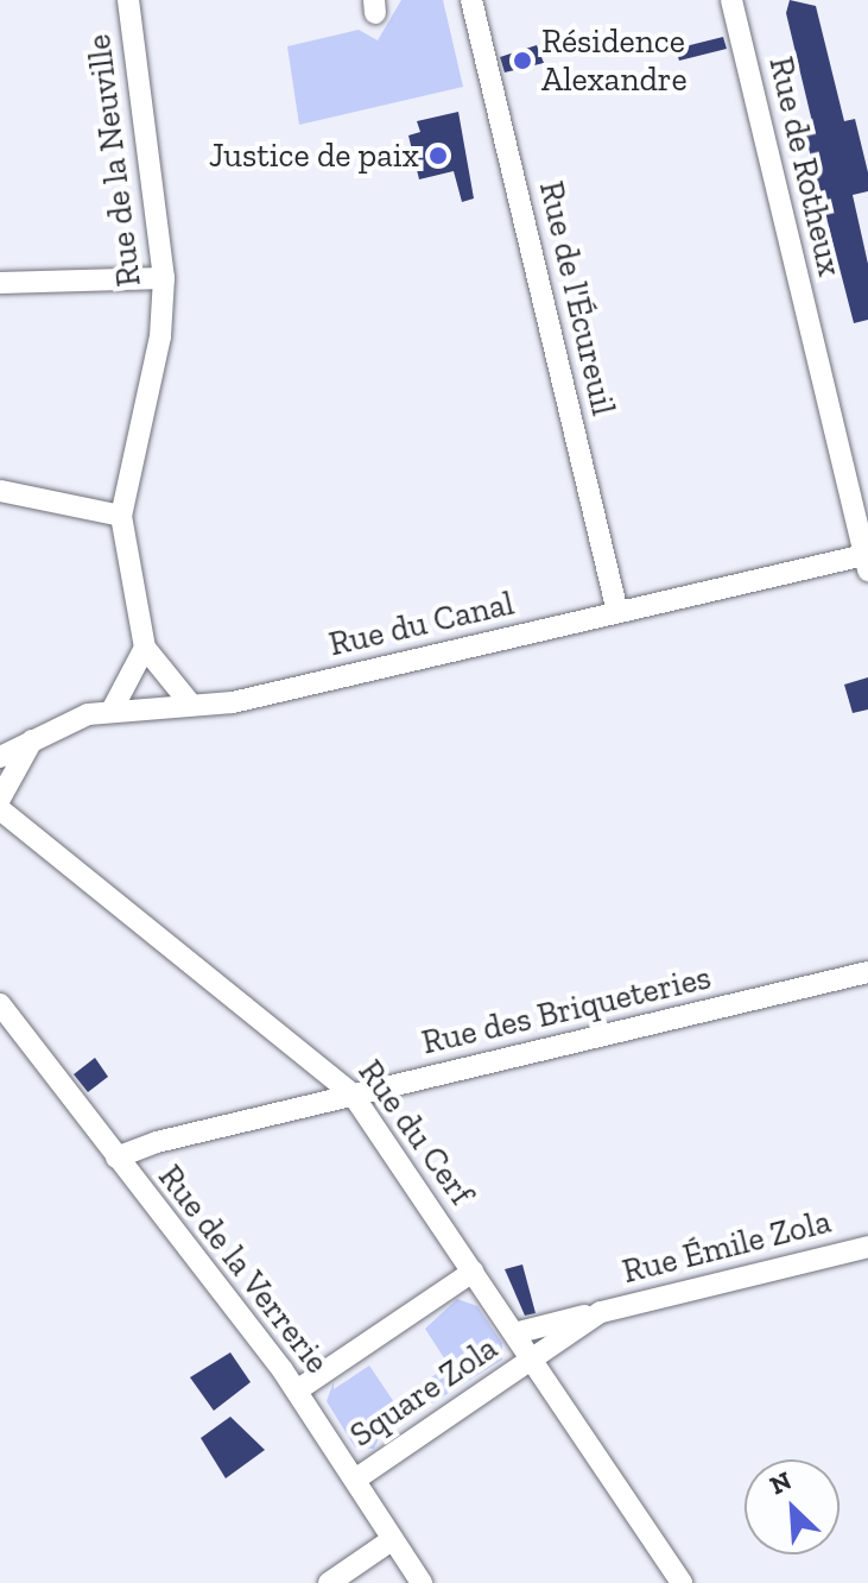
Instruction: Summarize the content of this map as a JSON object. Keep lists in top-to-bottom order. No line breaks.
{"streets":{"street":["Rue de la Neuville","Rue de Rotheux","Rue de l'Écureuil","Rue du Canal","Rue des Briqueteries","Rue du Cerf","Rue Émile Zola","Rue de la Verrerie","Square Zola"]},"crossings":[["Rue de la Neuville","Rue du Canal"],["Rue de Rotheux","Rue du Canal"],["Rue de l'Écureuil","Rue du Canal"],["Rue des Briqueteries","Rue du Cerf"],["Rue des Briqueteries","Rue de la Verrerie"],["Rue du Cerf","Rue Émile Zola"],["Rue du Cerf","Square Zola"],["Rue Émile Zola","Square Zola"],["Rue de la Verrerie","Square Zola"]],"places":["Résidence Alexandre","Justice de paix"],"north":"top left"}
